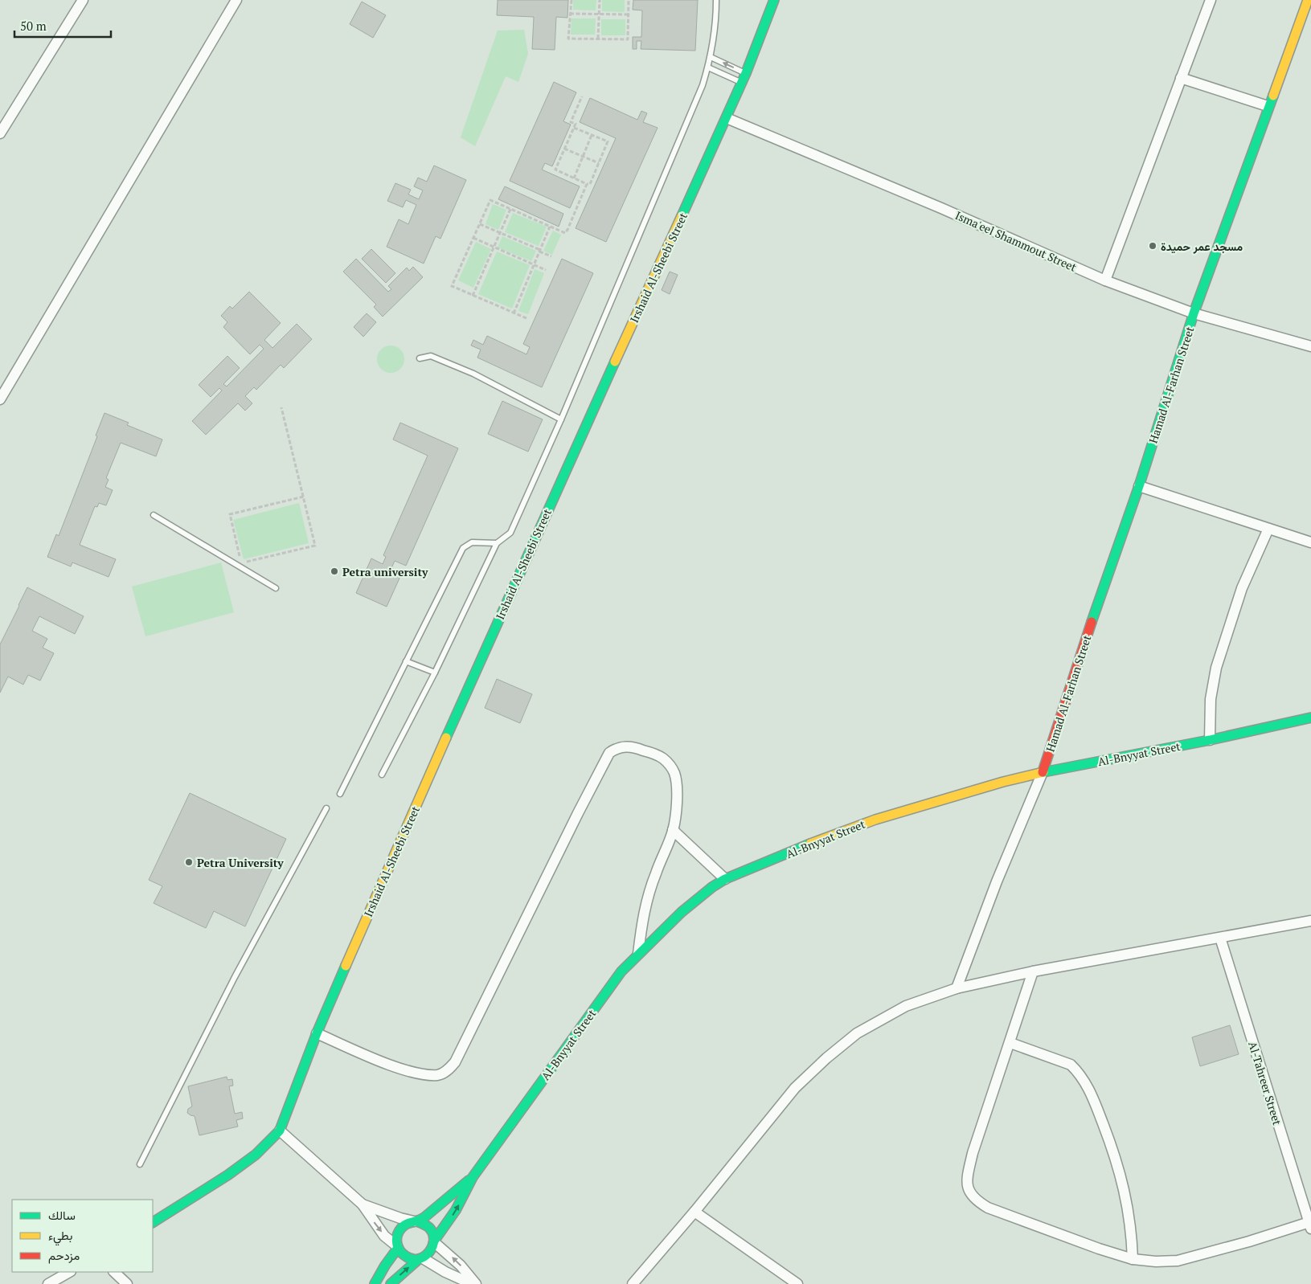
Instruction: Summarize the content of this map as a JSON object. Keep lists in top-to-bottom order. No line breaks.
{"streets":{"street":["Isma'eel Shammout Street","Irshaid Al-Sheebi Street","Hamad Al-Farhan Street","Al-Bnyyat Street","Al-Tahreer Street"]},"crossings":[["Isma'eel Shammout Street","Irshaid Al-Sheebi Street"],["Isma'eel Shammout Street","Hamad Al-Farhan Street"],["Hamad Al-Farhan Street","Al-Bnyyat Street"]],"places":["مسجد عمر حميدة","Petra university","Petra University"],"legend":["سالك","بطيء","مزدحم"],"scale_bar":"50 m"}
